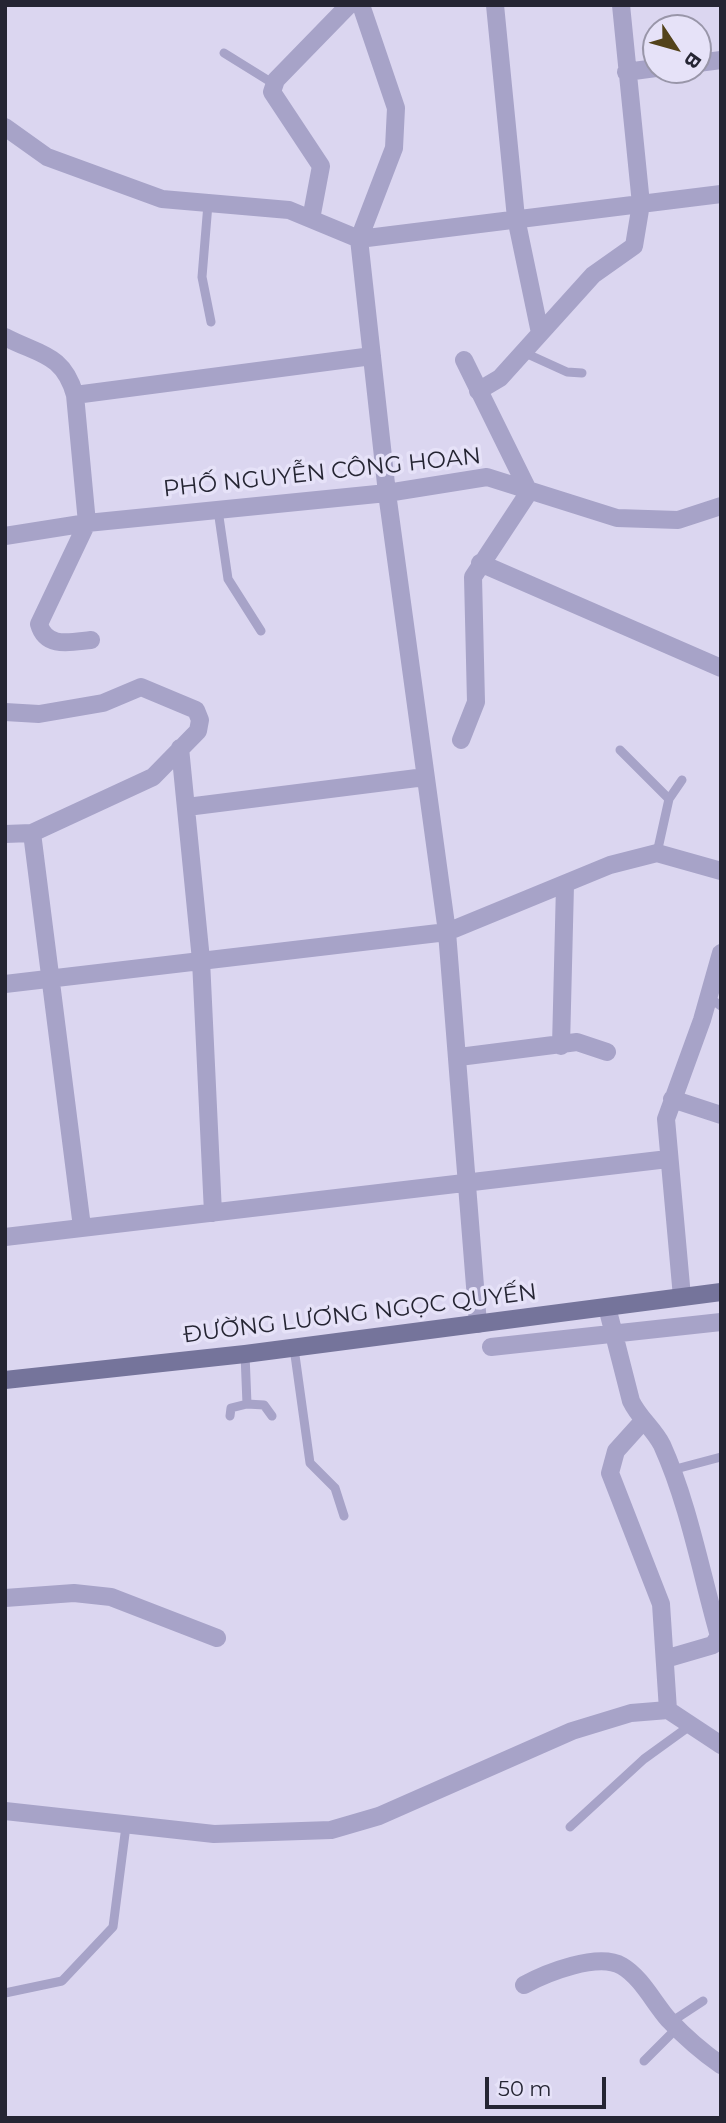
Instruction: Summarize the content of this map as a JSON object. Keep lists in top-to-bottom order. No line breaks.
{"streets":{"main road":["ĐƯỜNG LƯƠNG NGỌC QUYẾN"],"street":["PHỐ NGUYỄN CÔNG HOAN"]},"scale_bar":"50 m","north":"bottom right"}
